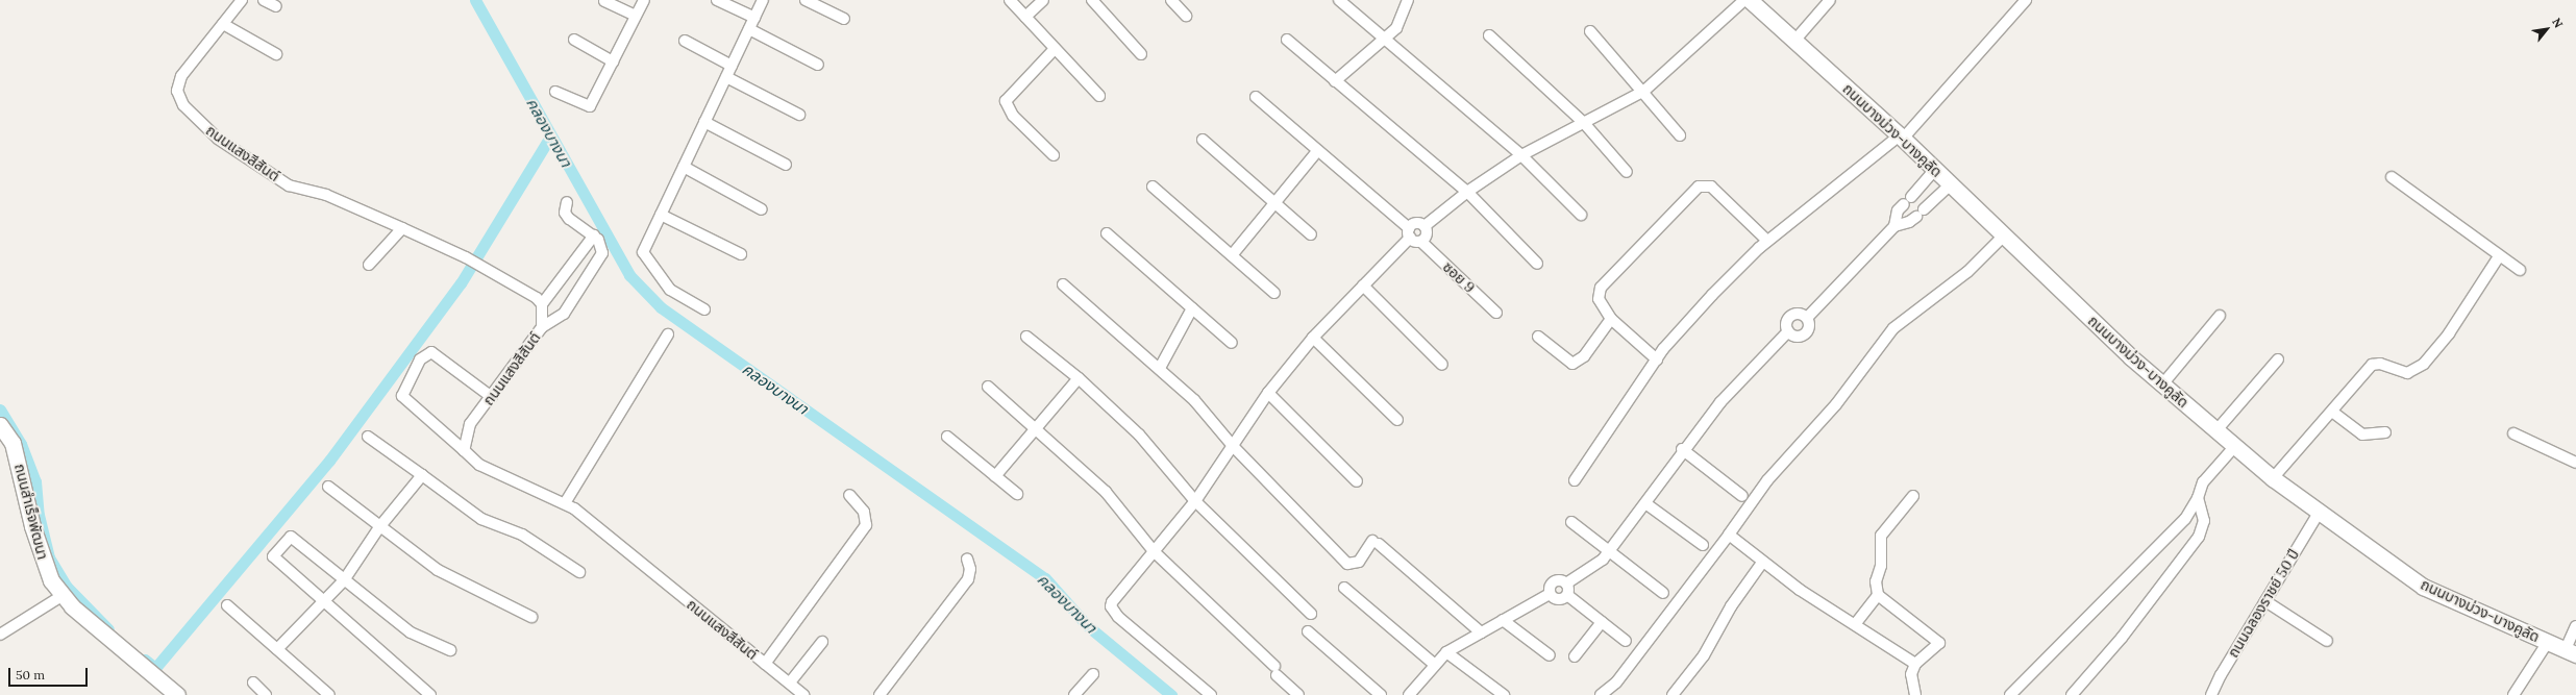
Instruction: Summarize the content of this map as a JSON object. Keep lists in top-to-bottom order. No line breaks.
{"streets":{"street":["ถนนบางม่วง-บางคูลัด","ถนนแสงสีสันต์","ซอย 9","ถนนสำเร็จพัฒนา","ถนนฉลองราชย์ 50 ปี"]},"crossings":[["ถนนบางม่วง-บางคูลัด","ถนนฉลองราชย์ 50 ปี"]],"water":["คลองบางนา"],"scale_bar":"50 m","north":"top right"}
